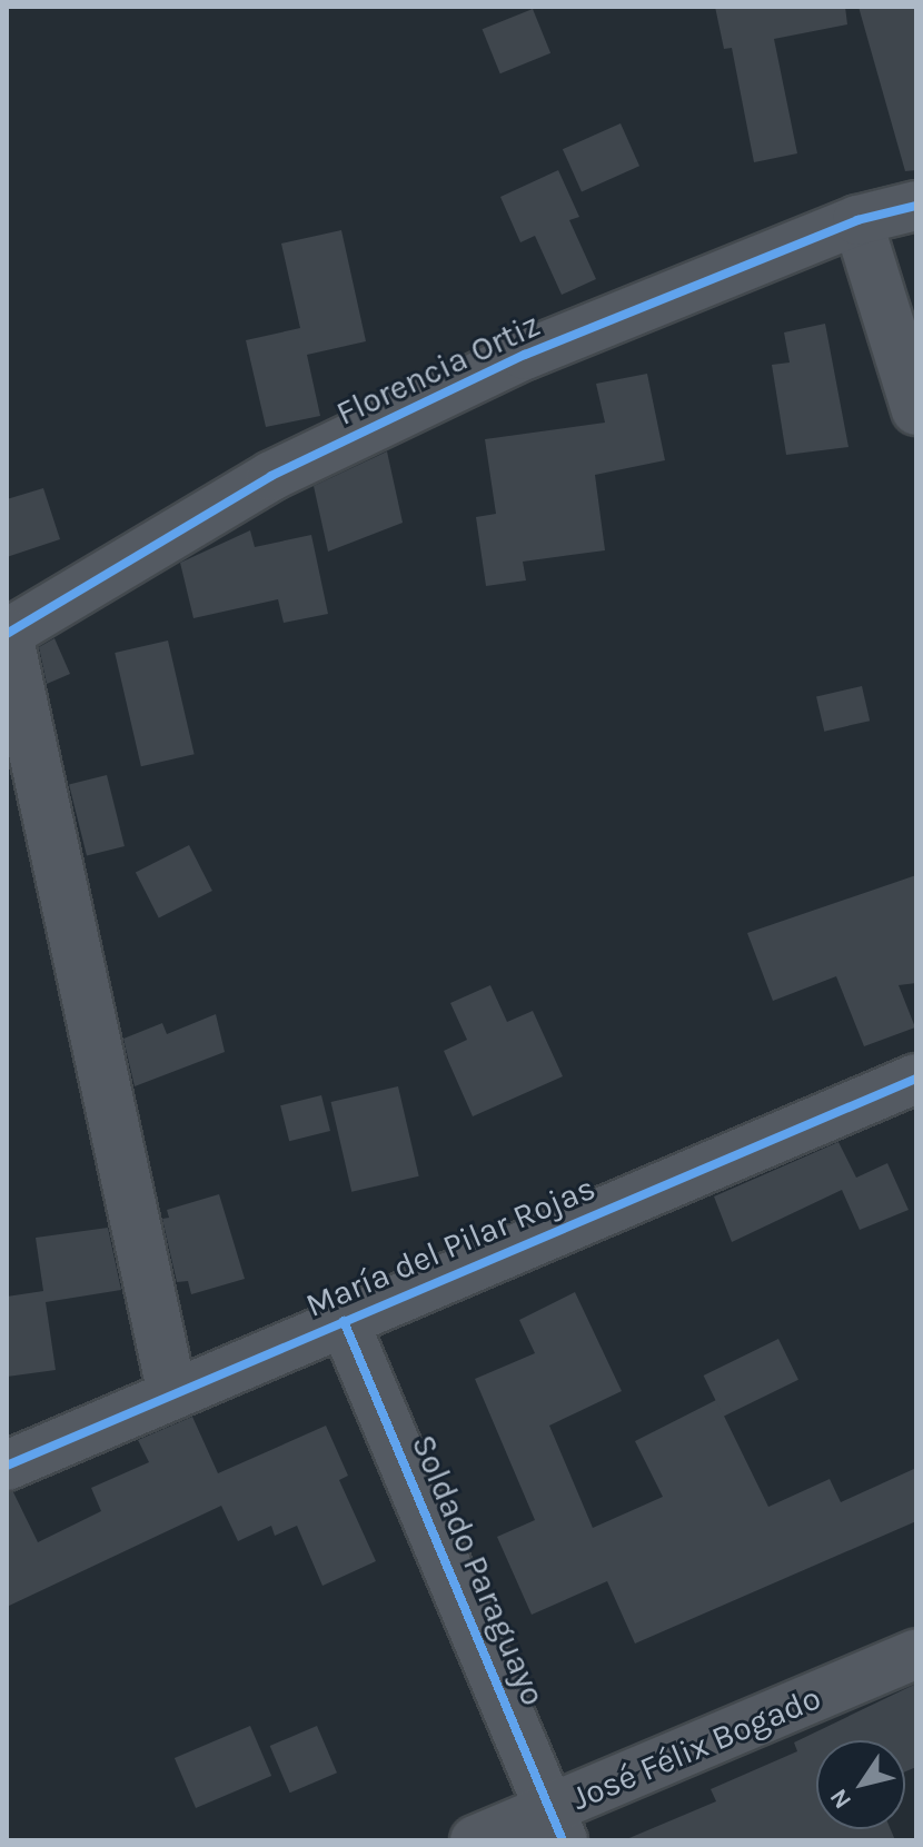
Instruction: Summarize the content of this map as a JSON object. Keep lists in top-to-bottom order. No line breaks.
{"streets":{"street":["Florencia Ortiz","María del Pilar Rojas","Soldado Paraguayo","José Félix Bogado"]},"crossings":[["María del Pilar Rojas","Soldado Paraguayo"],["Soldado Paraguayo","José Félix Bogado"]],"north":"bottom left"}
